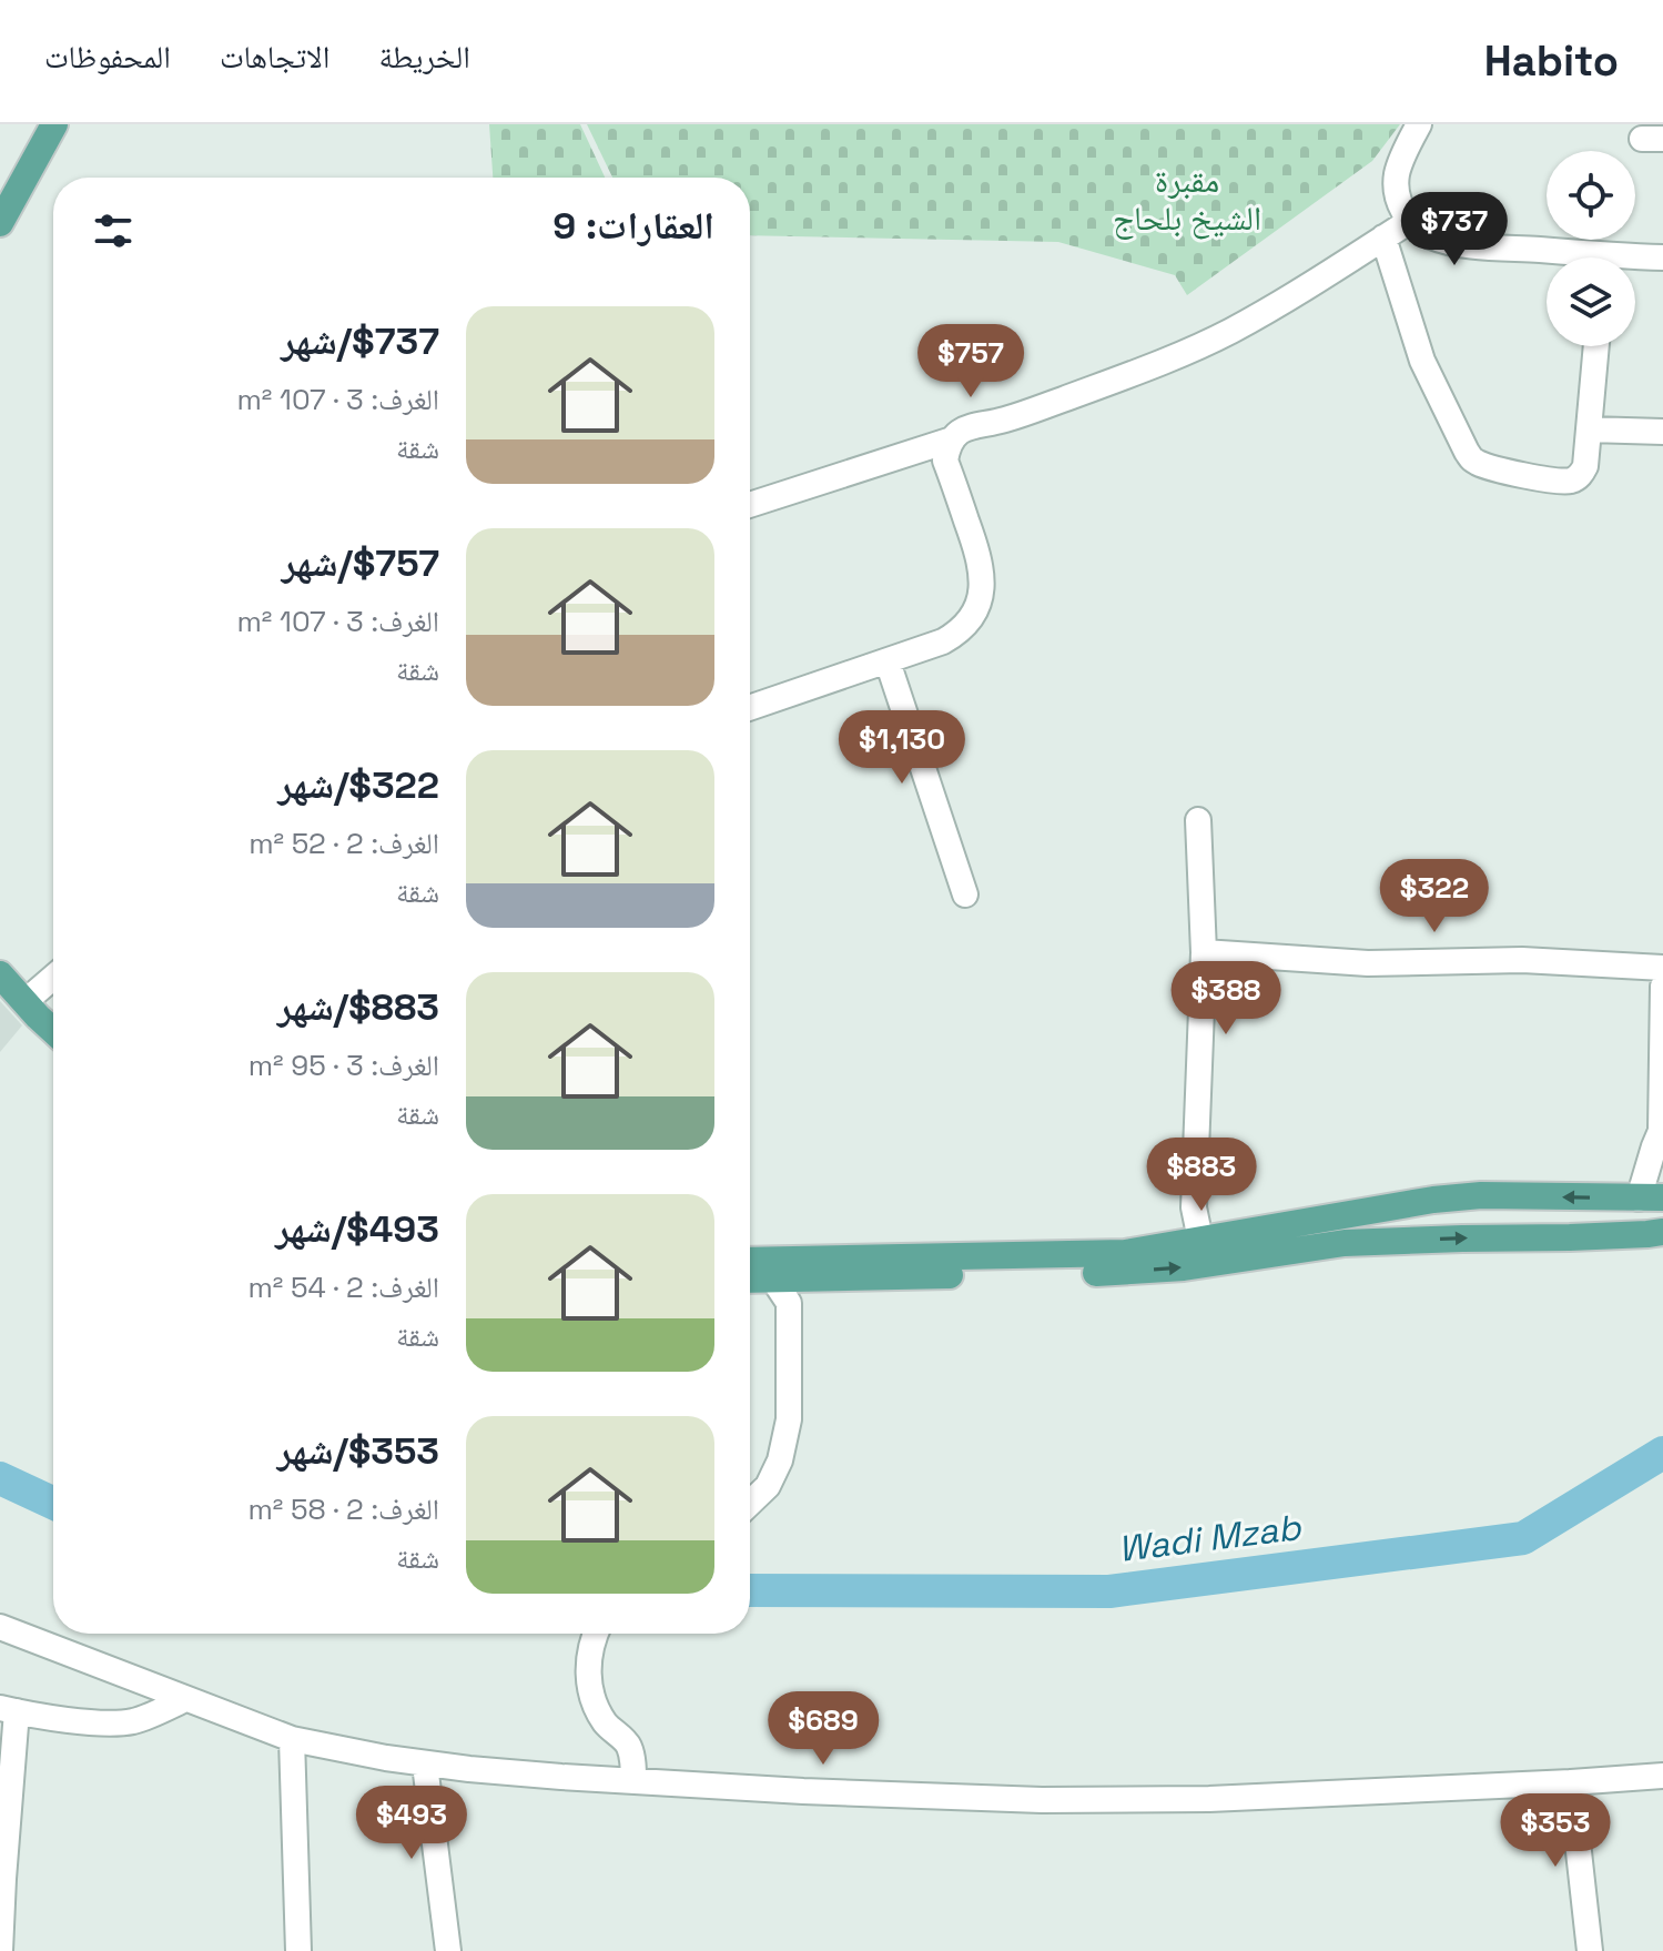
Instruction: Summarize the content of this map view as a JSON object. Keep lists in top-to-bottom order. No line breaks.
{"water":["Wadi Mzab"],"parks":["مقبرة الشيخ بلحاج"],"page":{"header":"Habito","nav":["الخريطة","الاتجاهات","المحفوظات"],"heading":"العقارات: 9","price":["$737","$757","$1,130","$322","$388","$883","$689","$493","$353"],"list":[{"name":"$737/شهر","note":"الغرف: 3 · 107 m² · شقة"},{"name":"$757/شهر","note":"الغرف: 3 · 107 m² · شقة"},{"name":"$322/شهر","note":"الغرف: 2 · 52 m² · شقة"},{"name":"$883/شهر","note":"الغرف: 3 · 95 m² · شقة"},{"name":"$493/شهر","note":"الغرف: 2 · 54 m² · شقة"},{"name":"$353/شهر","note":"الغرف: 2 · 58 m² · شقة"}]}}
